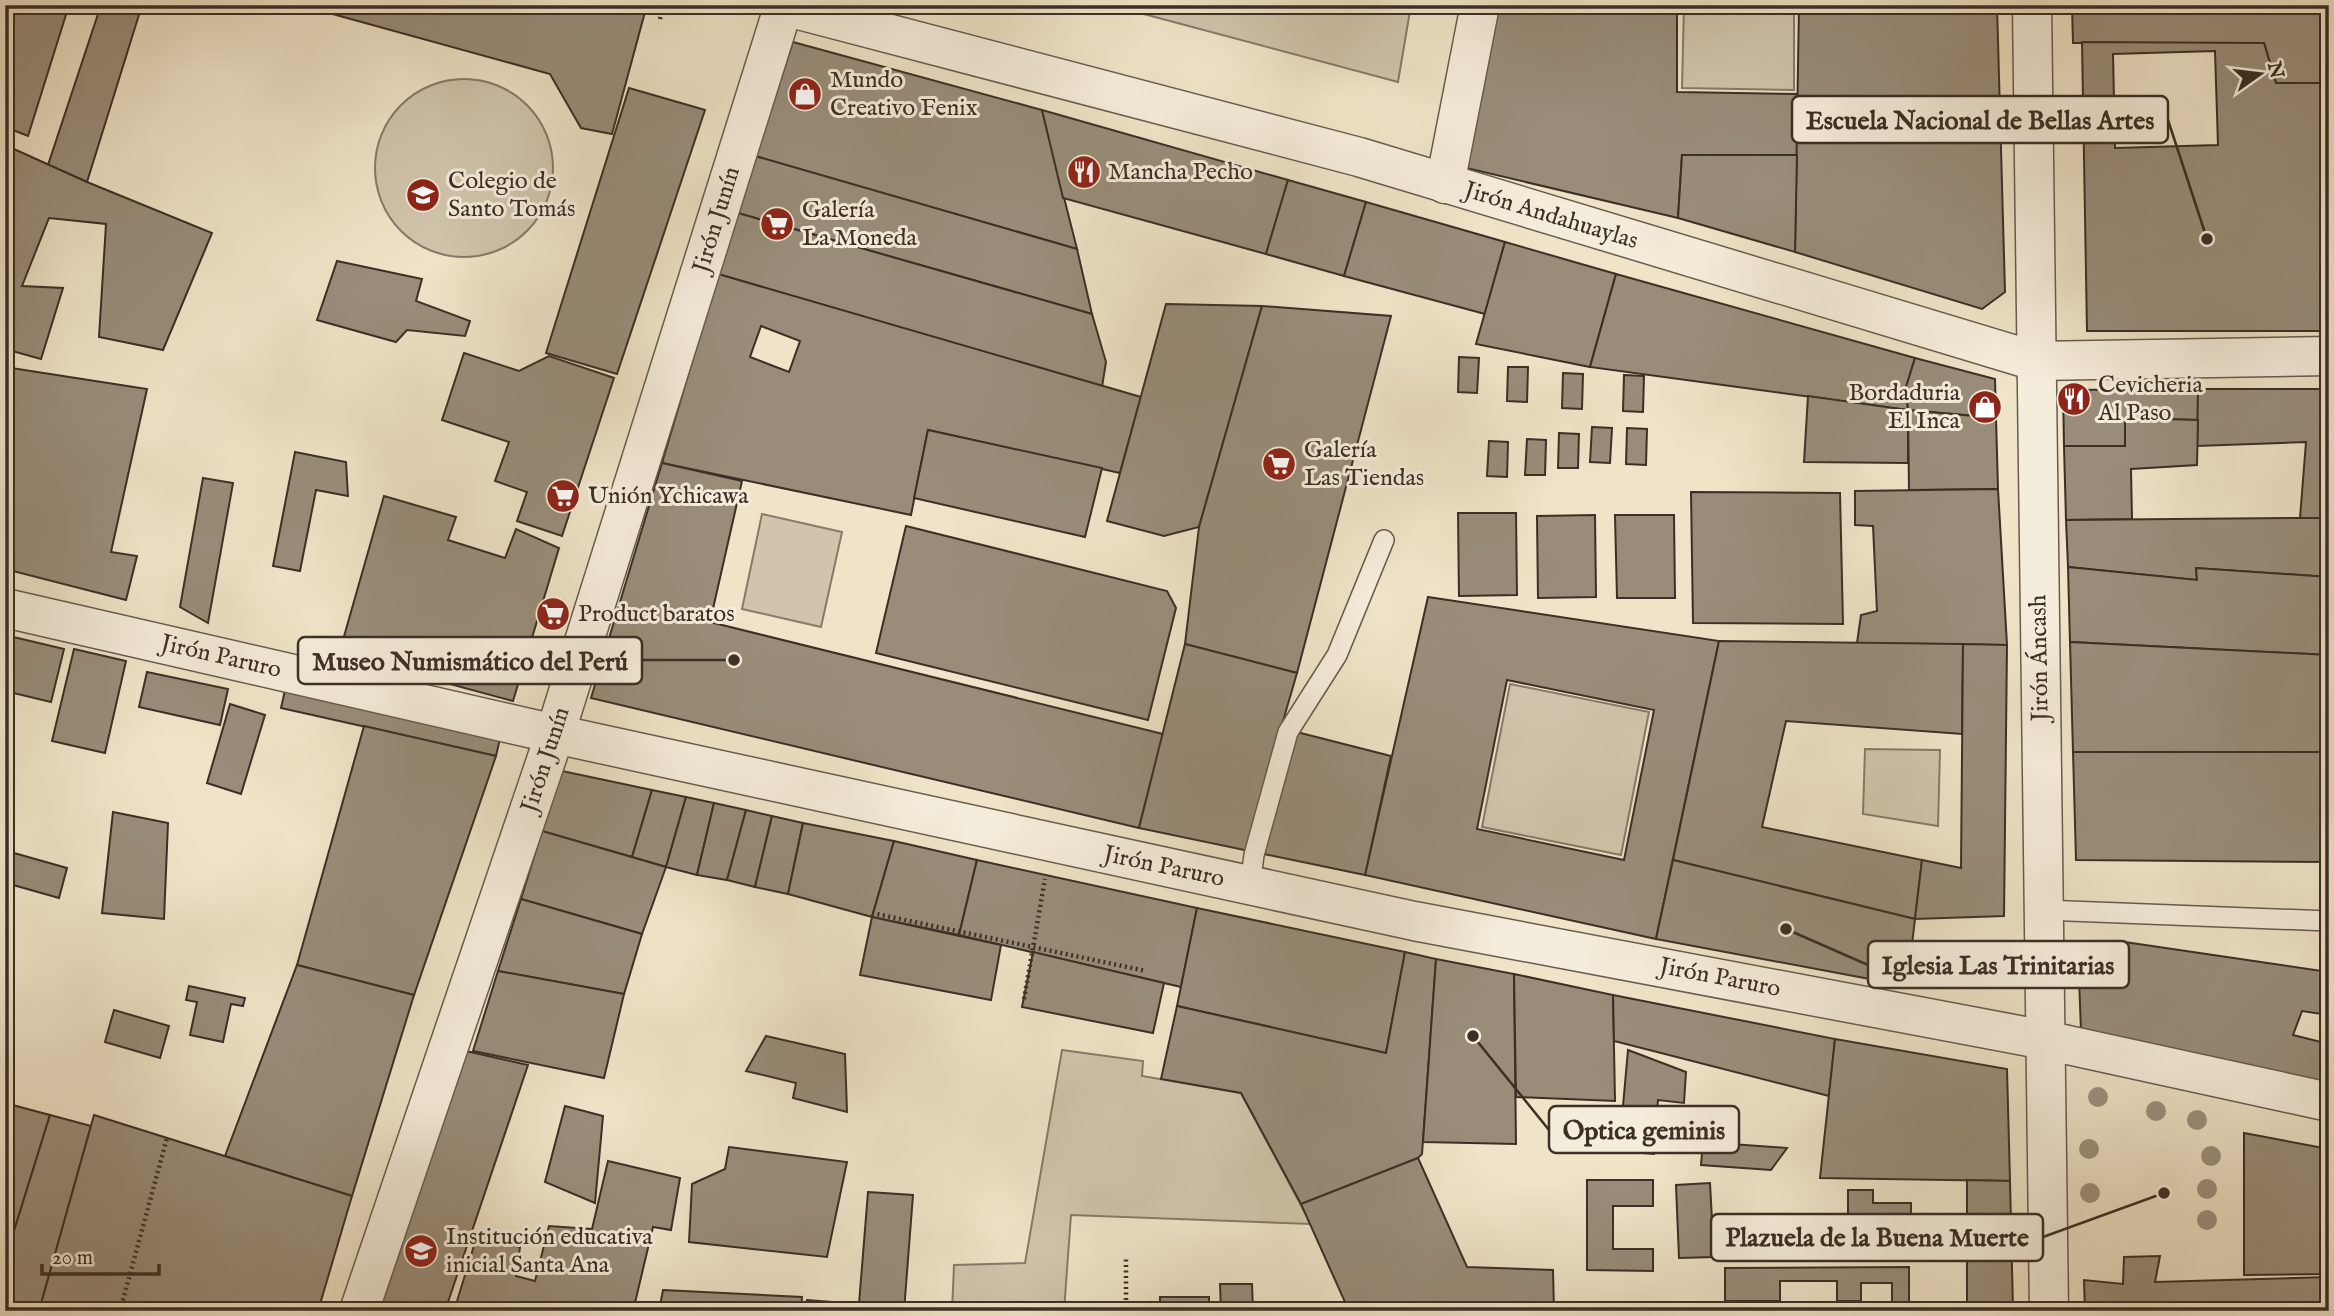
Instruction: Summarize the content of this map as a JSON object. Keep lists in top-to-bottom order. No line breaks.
{"streets":{"street":["Jirón Andahuaylas","Jirón Junín","Jirón Paruro","Jirón Áncash"]},"crossings":[["Jirón Andahuaylas","Jirón Junín"],["Jirón Andahuaylas","Jirón Áncash"],["Jirón Junín","Jirón Paruro"],["Jirón Paruro","Jirón Áncash"]],"places":{"shop":["Mundo Creativo Fenix","Bordaduria El Inca"],"restaurant":["Mancha Pecho","Cevicheria Al Paso"],"school or university":["Colegio de Santo Tomás","Institución educativa inicial Santa Ana"],"supermarket":["Galería La Moneda","Galería Las Tiendas","Unión Ychicawa","Product baratos"],"other":["Escuela Nacional de Bellas Artes","Museo Numismático del Perú","Iglesia Las Trinitarias","Optica geminis","Plazuela de la Buena Muerte"]},"scale_bar":"20 m","north":"right"}
